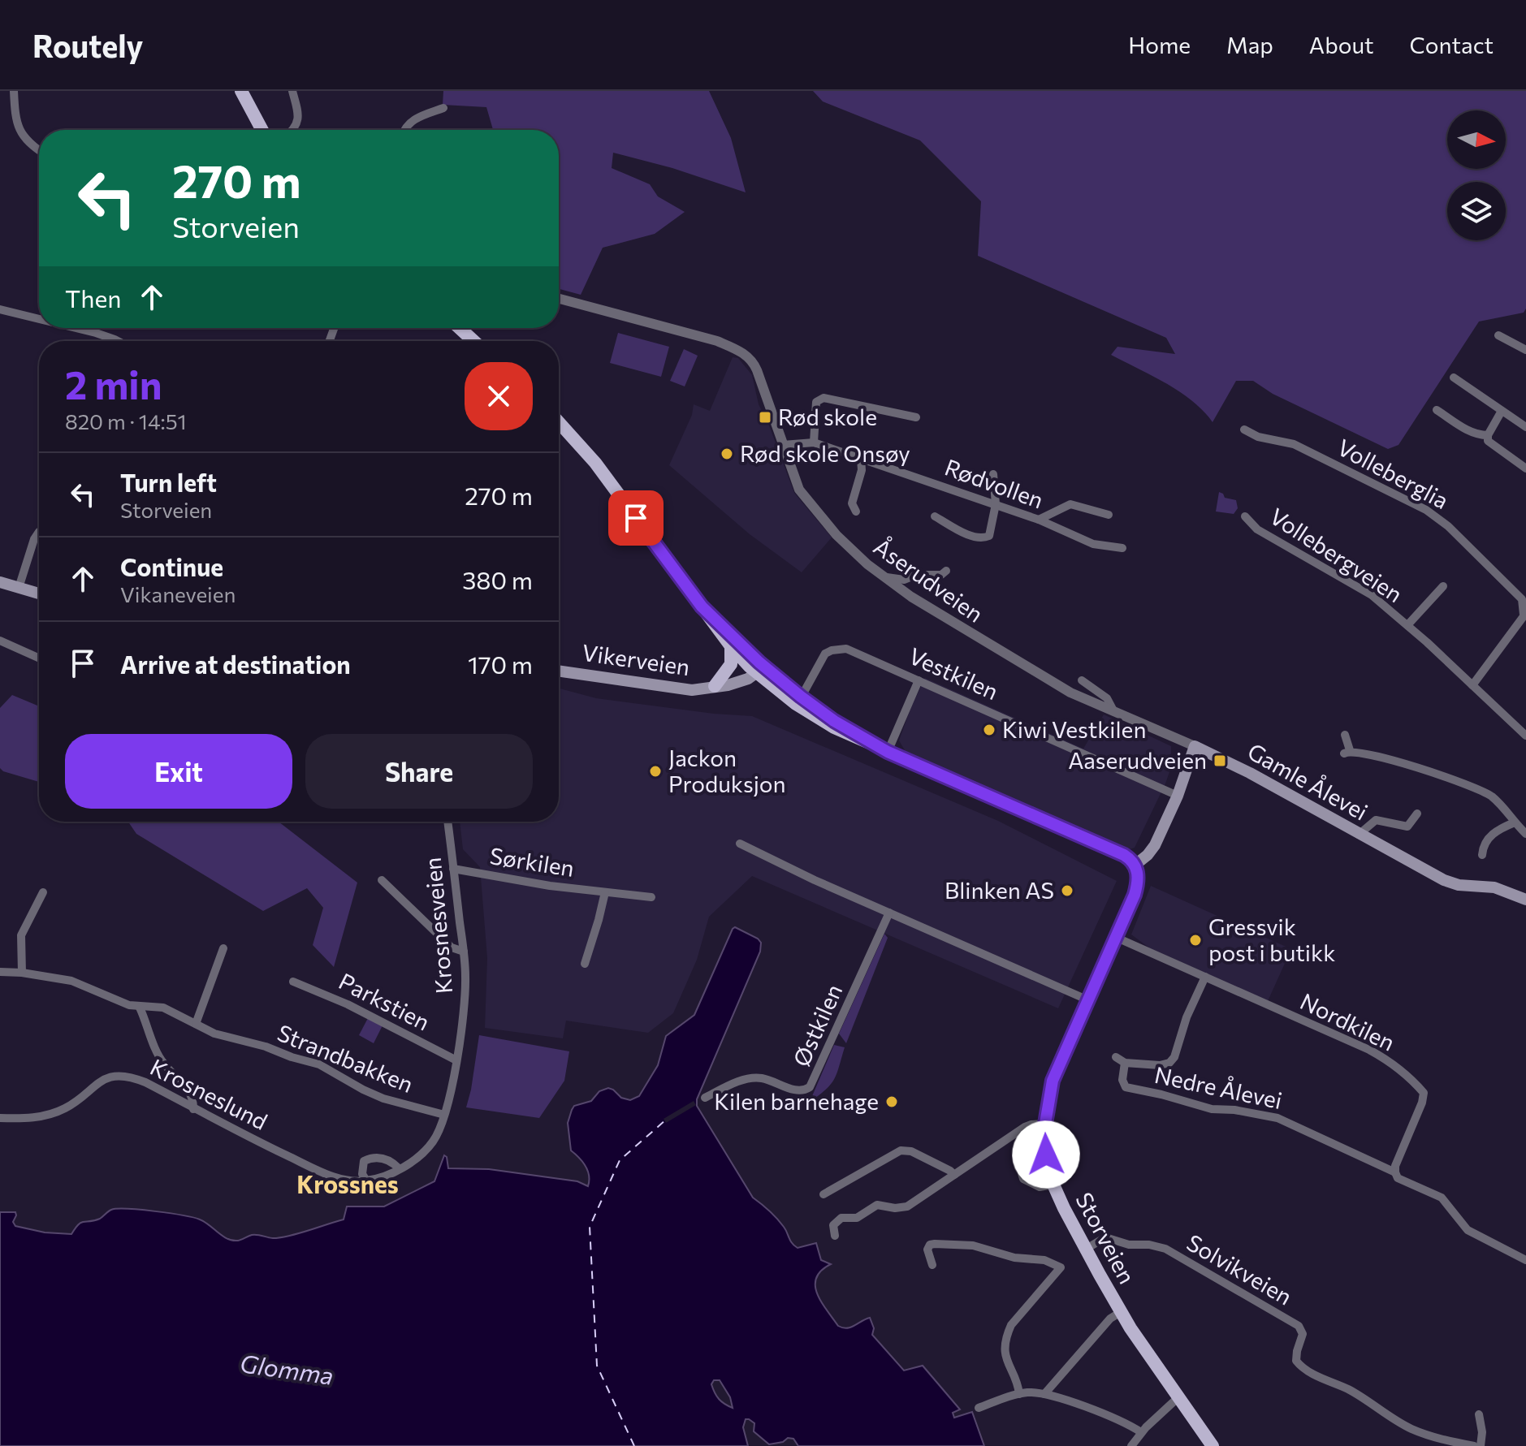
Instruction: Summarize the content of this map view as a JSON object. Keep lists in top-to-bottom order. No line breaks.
{"streets":{"main road":["Vikerveien","Gamle Ålevei","Storveien"],"street":["Volleberglia","Rødvollen","Vollebergveien","Åserudveien","Vestkilen","Sørkilen","Krosnesveien","Parkstien","Nordkilen","Østkilen","Strandbakken","Nedre Ålevei","Krosneslund","Solvikveien"]},"crossings":[["Rødvollen","Åserudveien"],["Åserudveien","Gamle Ålevei"],["Sørkilen","Krosnesveien"],["Krosnesveien","Parkstien"],["Krosnesveien","Strandbakken"],["Krosnesveien","Krosneslund"],["Nordkilen","Nedre Ålevei"],["Nordkilen","Storveien"],["Storveien","Solvikveien"]],"districts":["Krossnes"],"water":["Glomma"],"places":{"transit":["Rød skole","Aaserudveien"],"other":["Rød skole Onsøy","Kiwi Vestkilen","Jackon Produksjon","Blinken AS","Gressvik post i butikk","Kilen barnehage"]},"north":"right","page":{"header":"Routely","nav":["Home","Map","About","Contact"],"turn":["270 m","Storveien"],"then":"Then","heading":["2 min","820 m · 14:51"],"list":[{"name":"Turn left","note":"Storveien","value":"270 m"},{"name":"Continue","note":"Vikaneveien","value":"380 m"},{"name":"Arrive at destination","value":"170 m"}],"buttons":["Exit","Share"]}}
